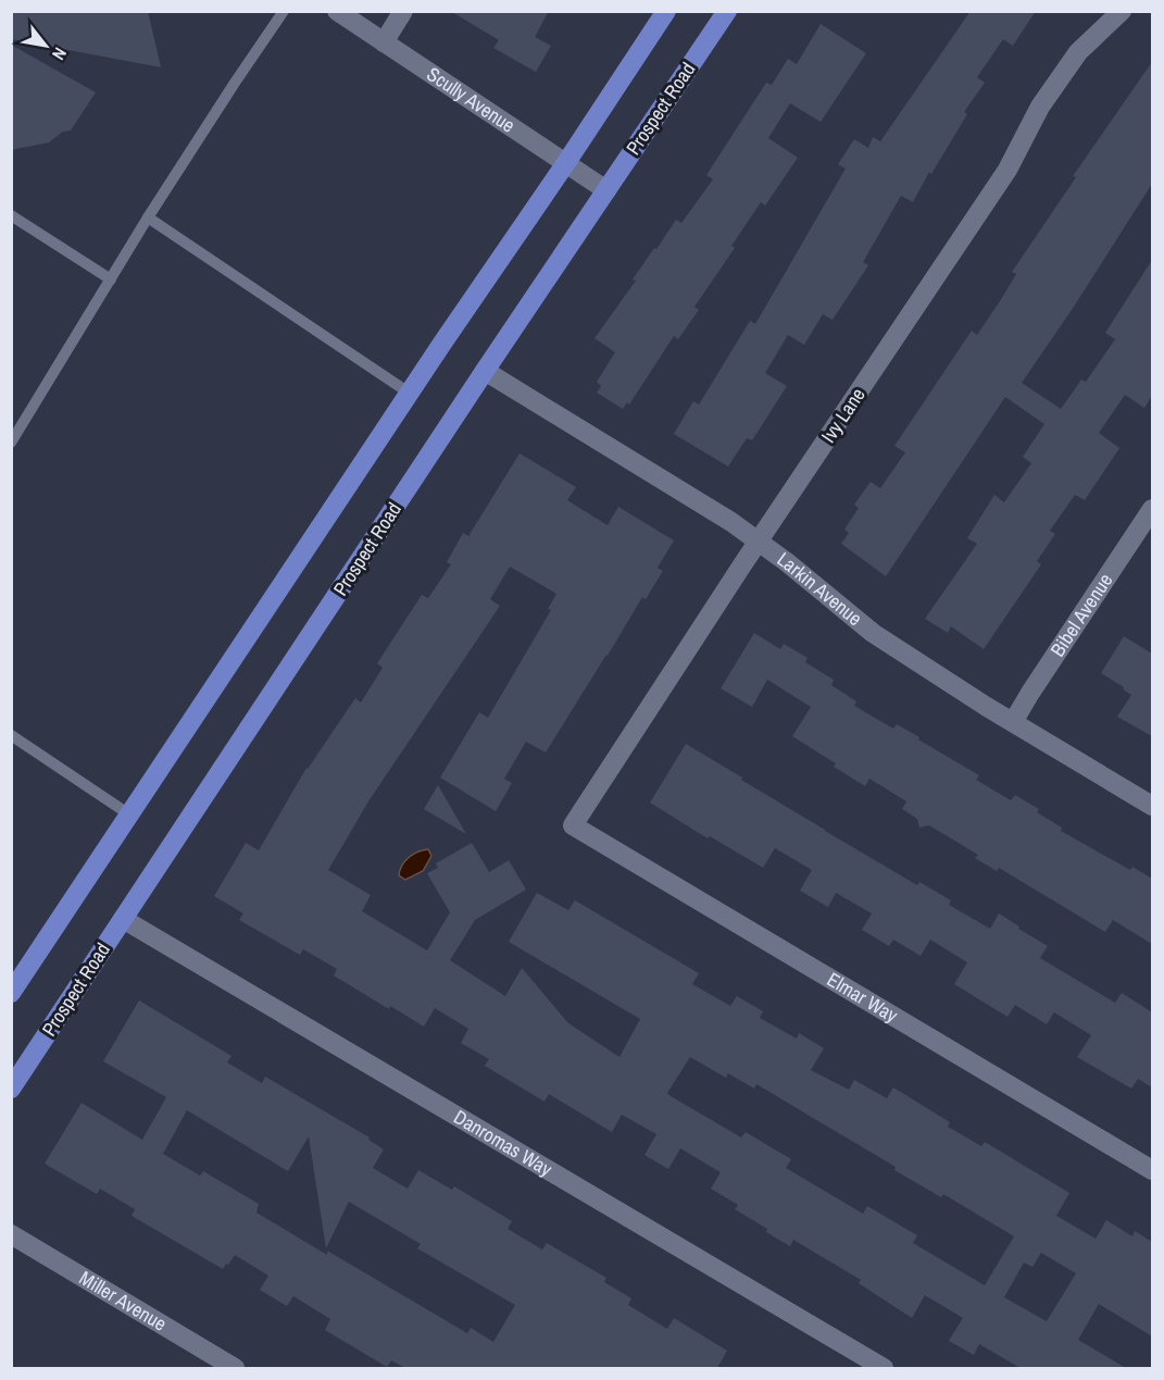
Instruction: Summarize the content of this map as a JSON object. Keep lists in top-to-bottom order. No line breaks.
{"streets":{"main road":["Prospect Road"],"street":["Scully Avenue","Ivy Lane","Larkin Avenue","Bibel Avenue","Elmar Way","Danromas Way","Miller Avenue"]},"crossings":[["Scully Avenue","Prospect Road"],["Prospect Road","Larkin Avenue"],["Prospect Road","Danromas Way"],["Ivy Lane","Larkin Avenue"],["Ivy Lane","Elmar Way"],["Larkin Avenue","Bibel Avenue"]],"north":"bottom right"}
